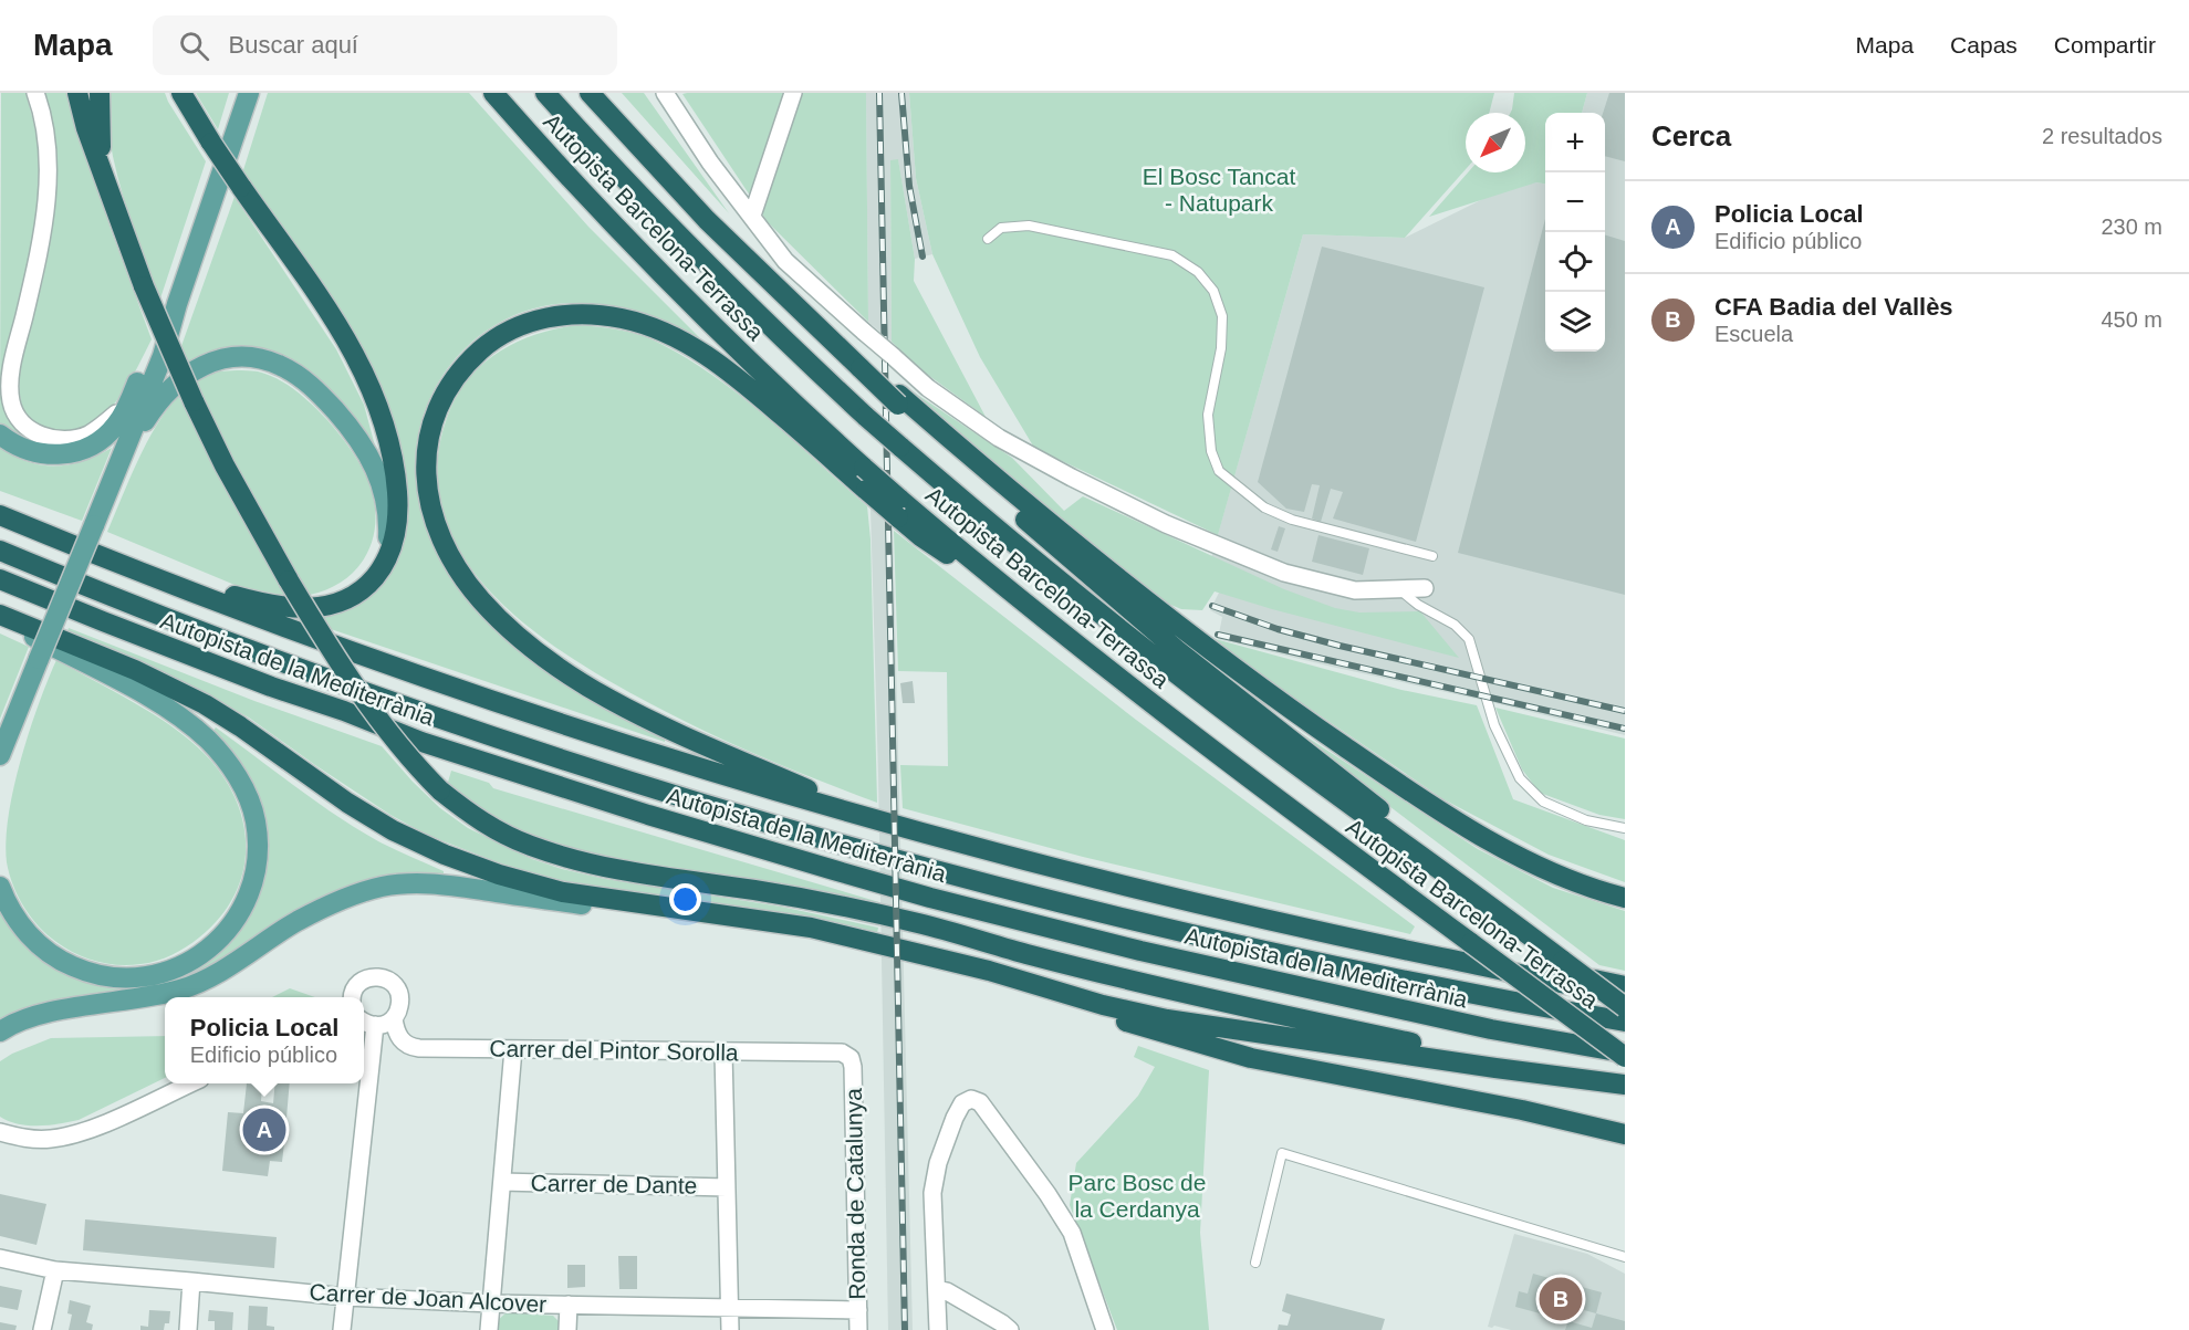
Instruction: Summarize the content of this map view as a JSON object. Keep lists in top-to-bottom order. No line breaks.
{"streets":{"highway":["Autopista Barcelona-Terrassa","Autopista de la Mediterrània"],"street":["Carrer del Pintor Sorolla","Carrer de Dante","Ronda de Catalunya","Carrer de Joan Alcover"]},"crossings":[["Autopista Barcelona-Terrassa","Autopista de la Mediterrània"],["Carrer del Pintor Sorolla","Ronda de Catalunya"],["Ronda de Catalunya","Carrer de Joan Alcover"]],"parks":["El Bosc Tancat - Natupark","Parc Bosc de la Cerdanya"],"north":"bottom left","page":{"header":"Mapa","search":"Buscar aquí","nav":["Mapa","Capas","Compartir"],"heading":["Cerca","2 resultados"],"map_buttons":["+","−"],"list":[{"mark":"A","name":"Policia Local","note":"Edificio público","value":"230 m"},{"mark":"B","name":"CFA Badia del Vallès","note":"Escuela","value":"450 m"}],"popup":["Policia Local","Edificio público"],"pins":["A","B"]}}
